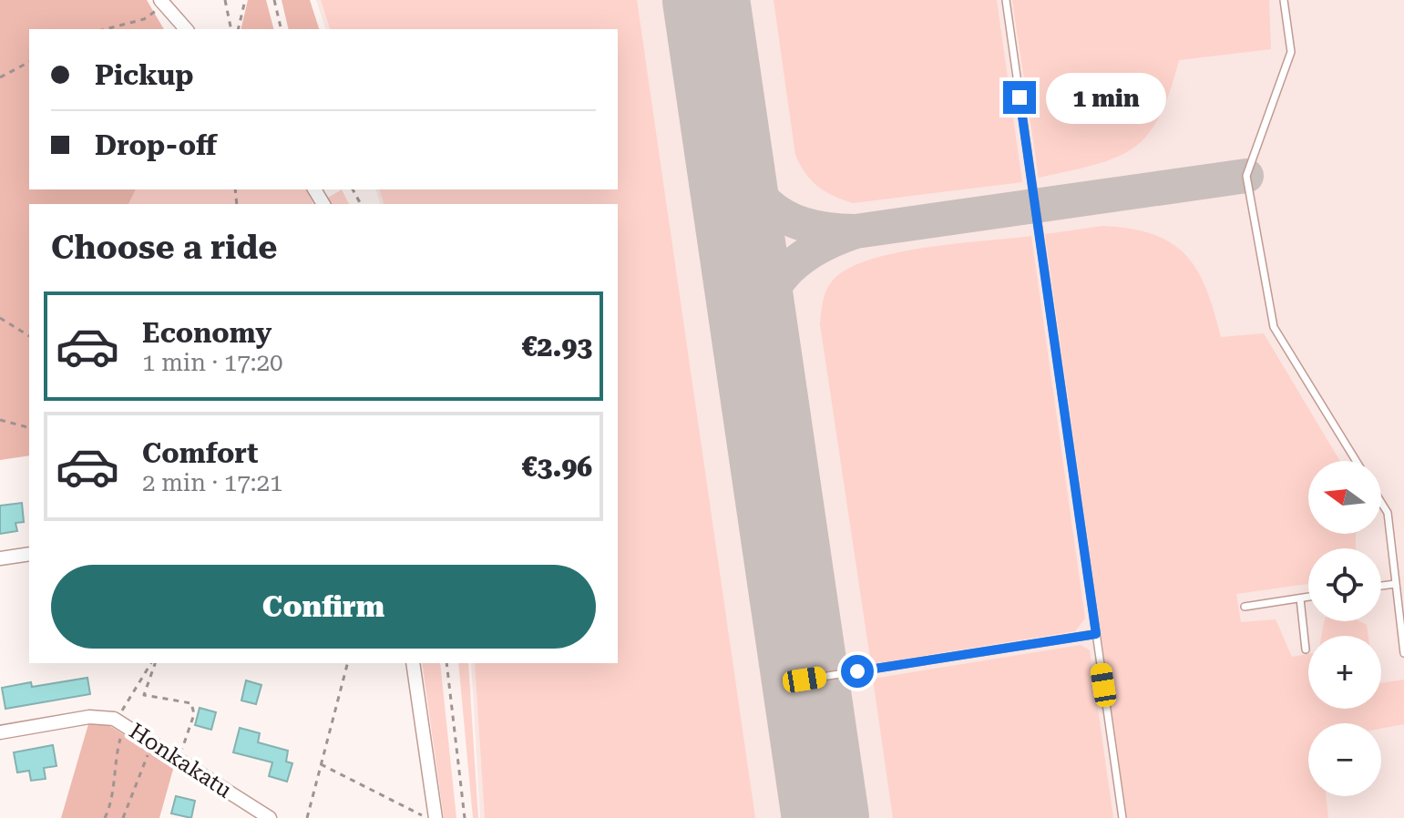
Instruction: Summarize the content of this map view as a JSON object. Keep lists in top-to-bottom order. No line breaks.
{"streets":{"street":["Honkakatu"]},"north":"left","page":{"banner":["Pickup","Drop-off"],"bubble":"1 min","heading":"Choose a ride","list":[{"name":"Economy","note":"1 min · 17:20","value":"€2.93"},{"name":"Comfort","note":"2 min · 17:21","value":"€3.96"}],"map_buttons":["+","−"],"buttons":"Confirm"}}
